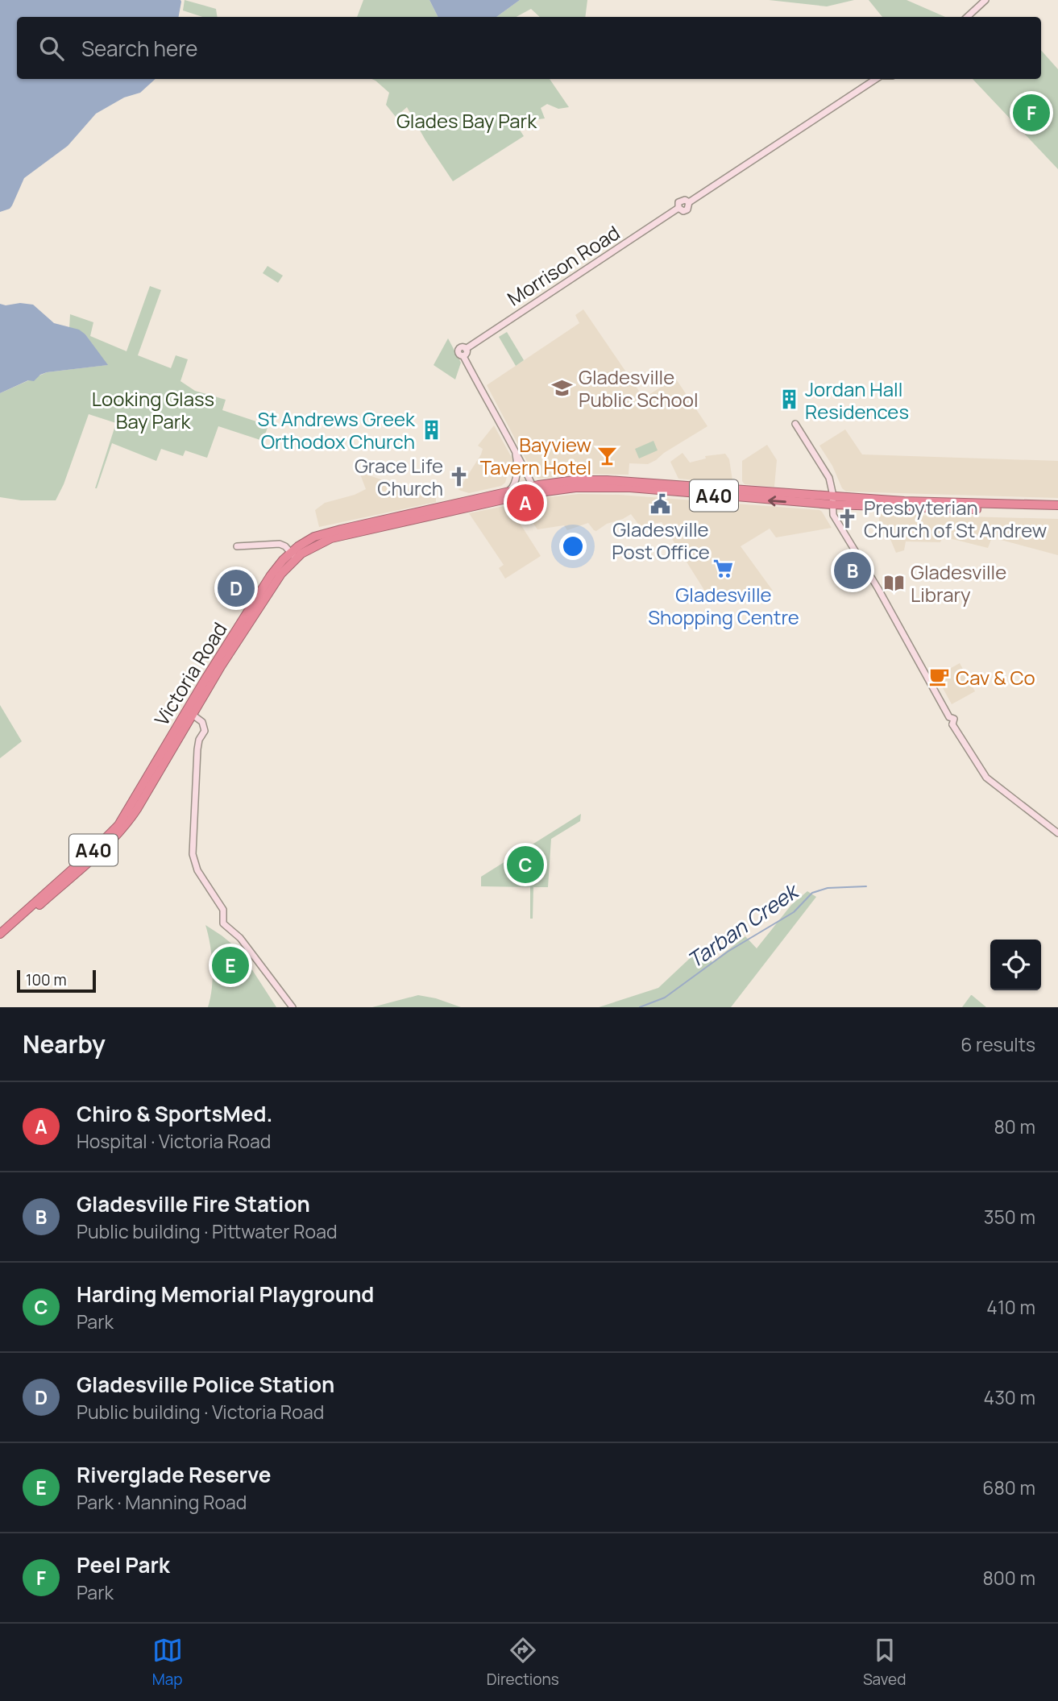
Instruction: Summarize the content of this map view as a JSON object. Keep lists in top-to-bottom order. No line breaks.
{"streets":{"highway":["A40","Victoria Road"],"street":["Morrison Road"]},"water":["Tarban Creek"],"parks":["Glades Bay Park","Looking Glass Bay Park"],"places":{"school or university":["Gladesville Public School"],"building":["Jordan Hall Residences","St Andrews Greek Orthodox Church"],"bar":["Bayview Tavern Hotel"],"church":["Grace Life Church","Presbyterian Church of St Andrew"],"public building":["Gladesville Post Office"],"supermarket":["Gladesville Shopping Centre"],"library":["Gladesville Library"],"cafe":["Cav & Co"]},"scale_bar":"100 m","page":{"search":"Search here","pins":["F","A","B","D","C","E"],"scale":"100 m","heading":["Nearby","6 results"],"list":[{"mark":"A","name":"Chiro & SportsMed.","note":"Hospital · Victoria Road","value":"80 m"},{"mark":"B","name":"Gladesville Fire Station","note":"Public building · Pittwater Road","value":"350 m"},{"mark":"C","name":"Harding Memorial Playground","note":"Park","value":"410 m"},{"mark":"D","name":"Gladesville Police Station","note":"Public building · Victoria Road","value":"430 m"},{"mark":"E","name":"Riverglade Reserve","note":"Park · Manning Road","value":"680 m"},{"mark":"F","name":"Peel Park","note":"Park","value":"800 m"}],"nav":["Map","Directions","Saved"]}}
